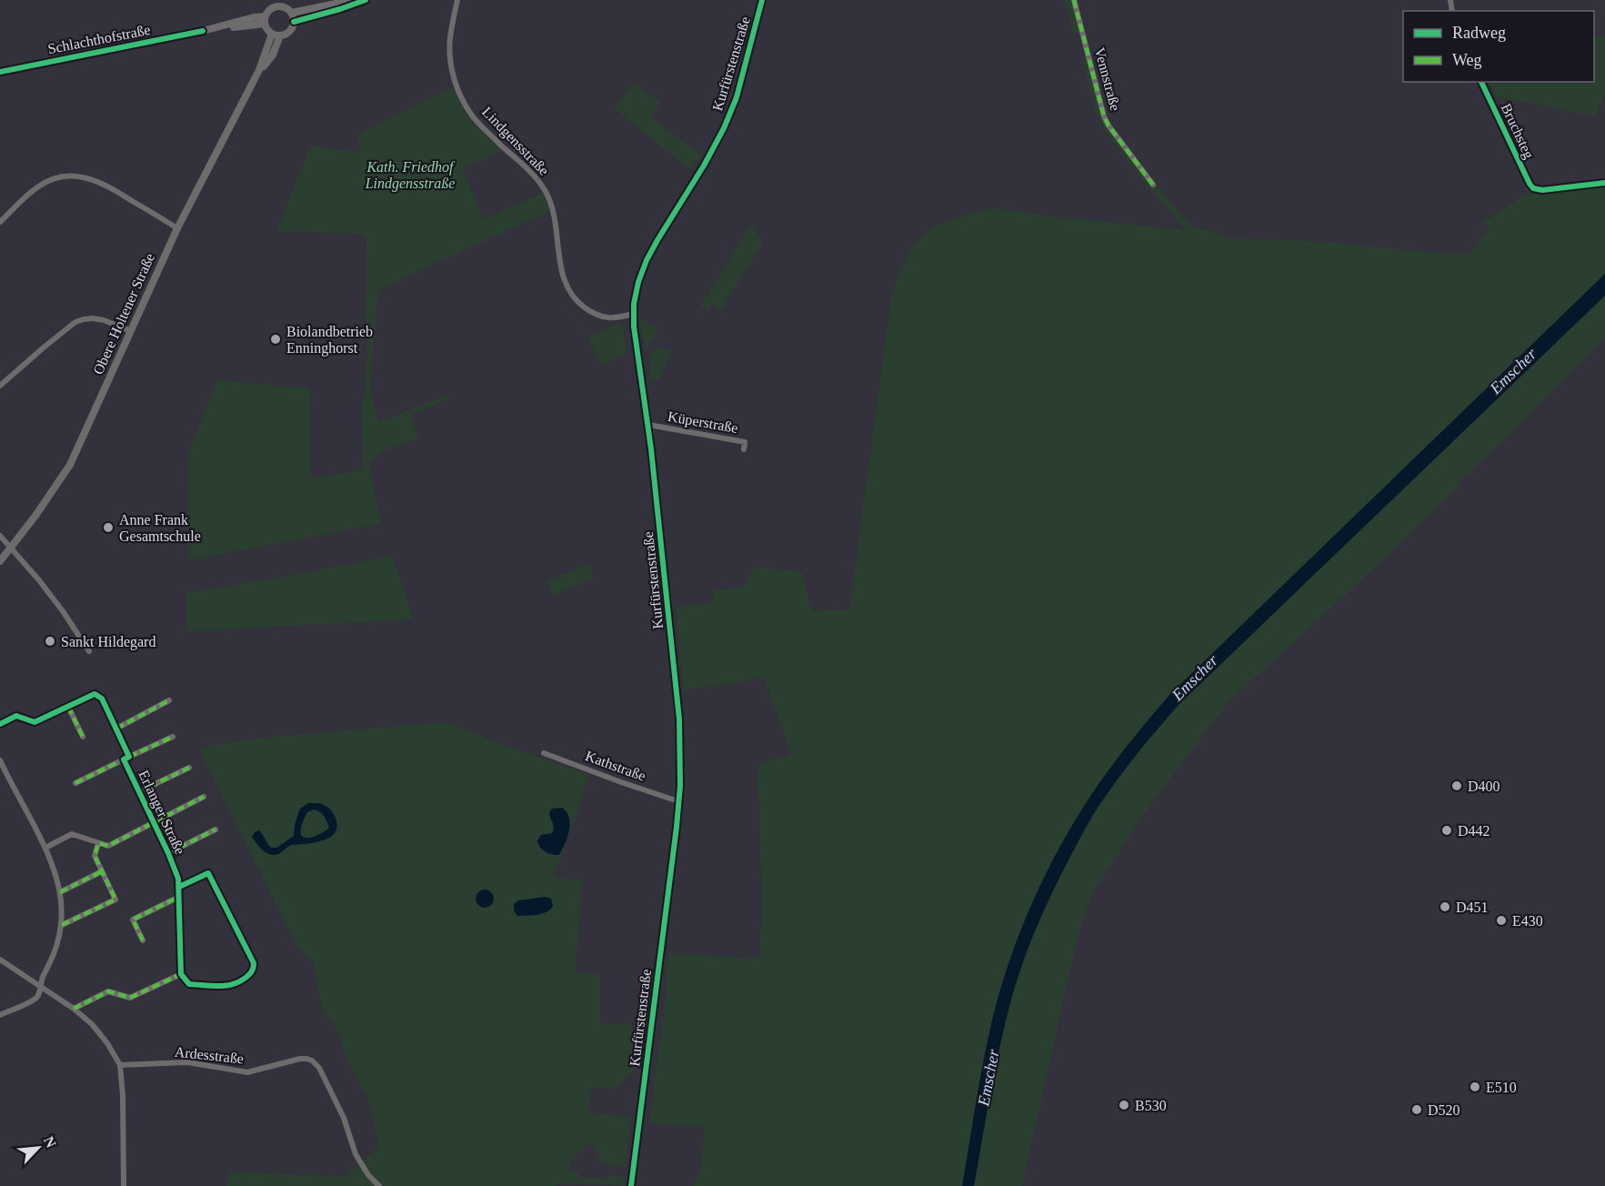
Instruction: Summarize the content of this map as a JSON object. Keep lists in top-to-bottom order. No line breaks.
{"streets":{"main road":["Kurfürstenstraße"],"street":["Schlachthofstraße","Vennstraße","Bruchsteg","Lindgensstraße","Obere Holtener Straße","Küperstraße","Kathstraße","Erlanger Straße","Ardesstraße"]},"crossings":[["Schlachthofstraße","Obere Holtener Straße"],["Kurfürstenstraße","Lindgensstraße"],["Kurfürstenstraße","Küperstraße"],["Kurfürstenstraße","Kathstraße"]],"water":["Emscher"],"parks":["Kath. Friedhof Lindgensstraße"],"places":["Biolandbetrieb Enninghorst","Anne Frank Gesamtschule","Sankt Hildegard","D400","D442","D451","E430","E510","B530","D520"],"legend":["Radweg","Weg"],"north":"top right"}
